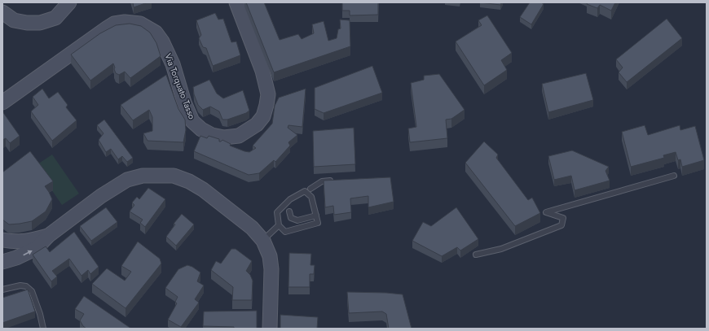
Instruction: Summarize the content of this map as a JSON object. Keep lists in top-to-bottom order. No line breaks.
{"streets":{"main road":["Via Torquato Tasso"]}}
